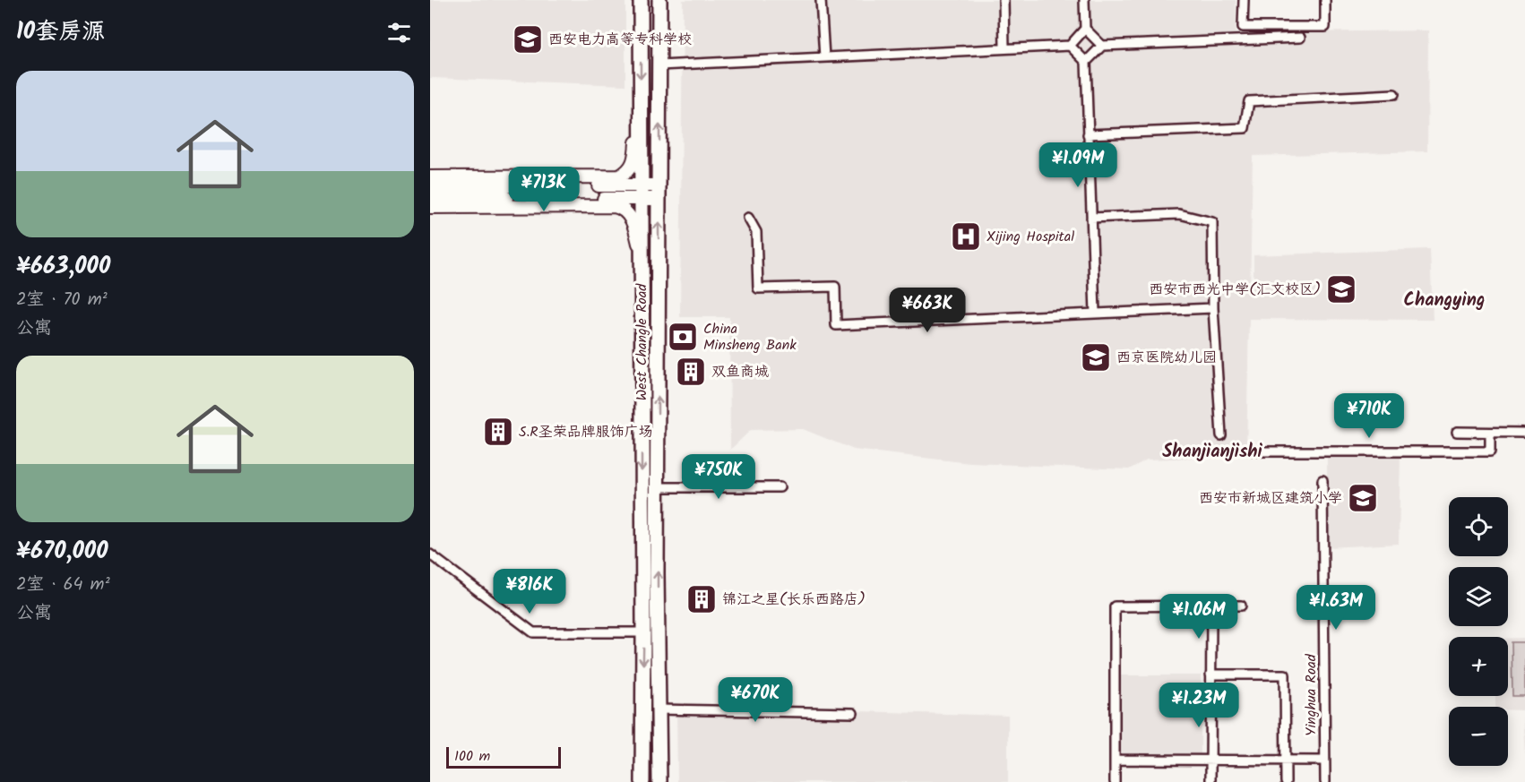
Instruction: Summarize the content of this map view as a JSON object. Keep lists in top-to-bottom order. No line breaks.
{"streets":{"main road":["West Changle Road"],"street":["Yinghua Road"]},"districts":["Changying","Shanjianjishi"],"places":{"school or university":["西安电力高等专科学校","西安市西光中学(汇文校区)","西京医院幼儿园","西安市新城区建筑小学"],"hospital":["Xijing Hospital"],"bank":["China Minsheng Bank"],"building":["双鱼商城","S.R圣荣品牌服饰广场","锦江之星(长乐西路店)"]},"scale_bar":"100 m","page":{"heading":"10套房源","list":[{"name":"¥663,000","note":"2室 · 70 m² · 公寓"},{"name":"¥670,000","note":"2室 · 64 m² · 公寓"}],"price":["¥1.09M","¥713K","¥663K","¥710K","¥750K","¥816K","¥1.63M","¥1.06M","¥670K","¥1.23M"],"map_buttons":["+","−"],"scale":"100 m"}}
